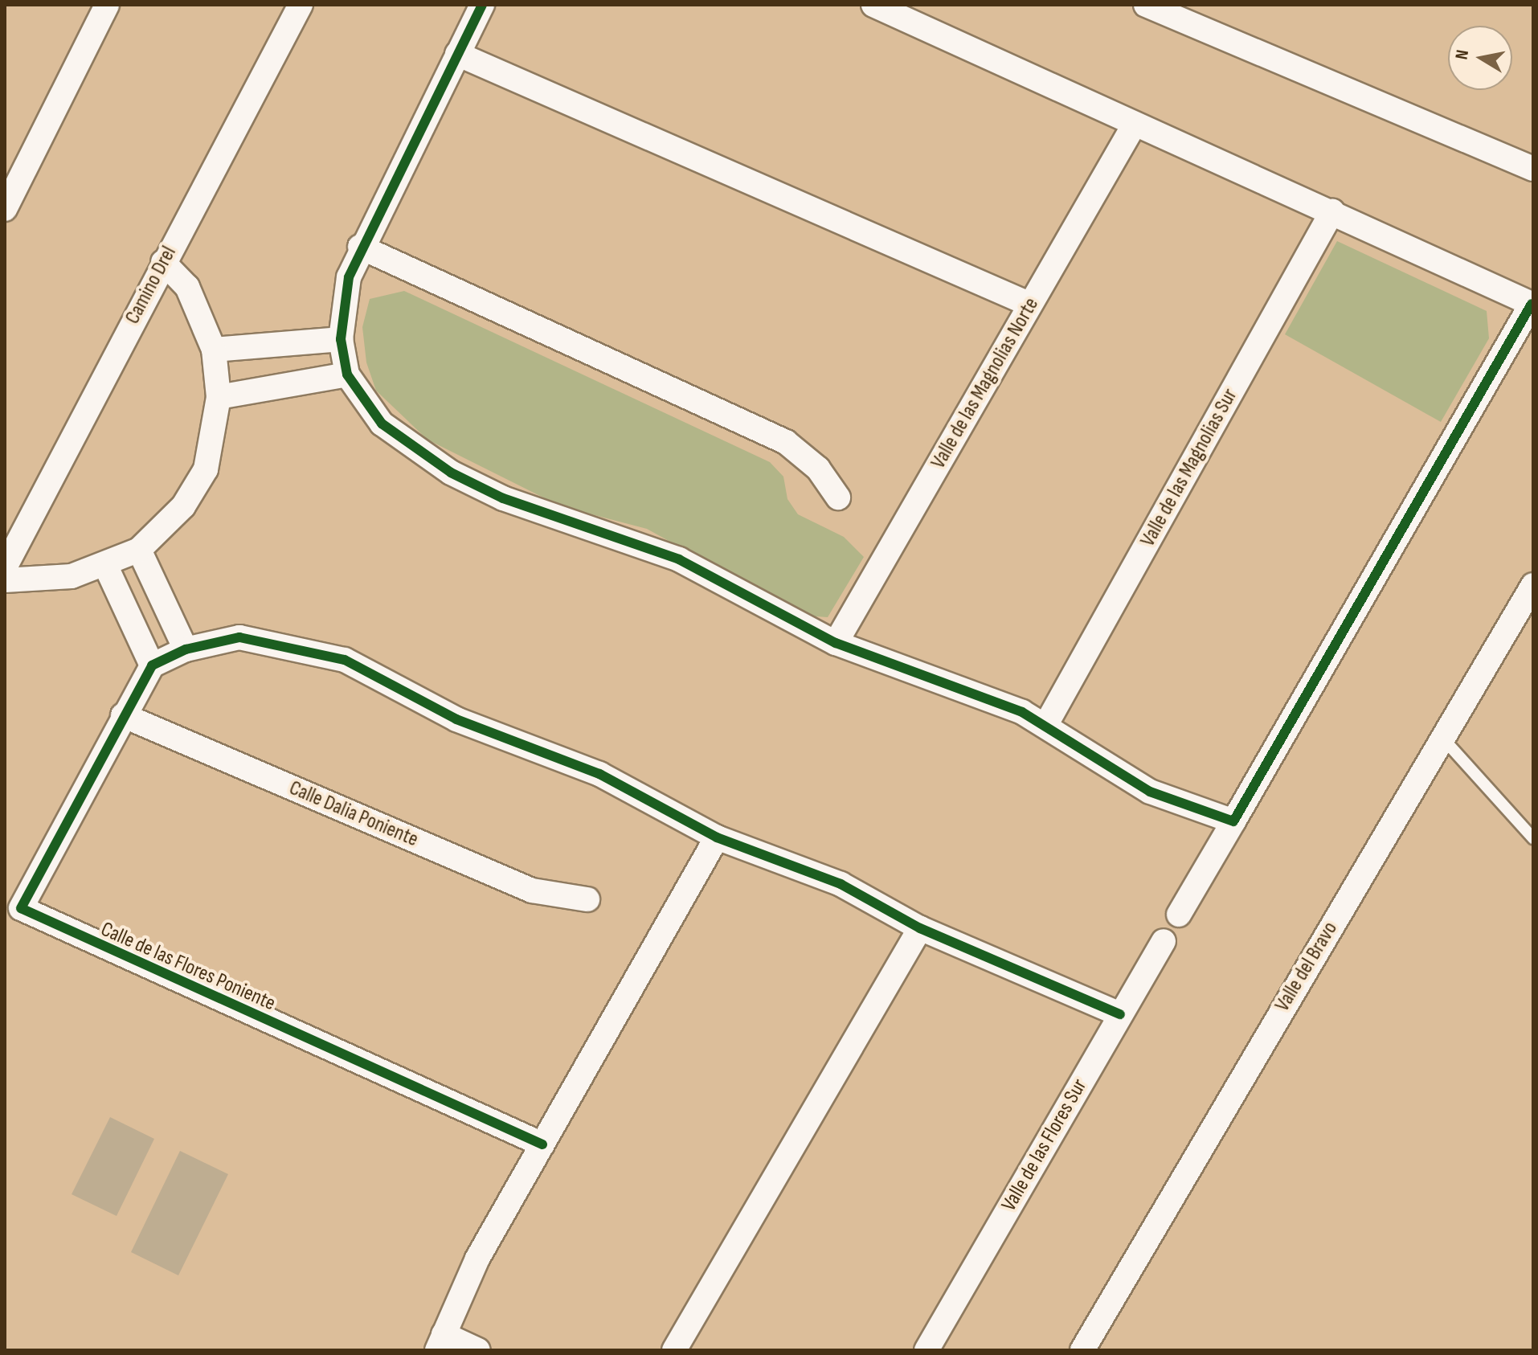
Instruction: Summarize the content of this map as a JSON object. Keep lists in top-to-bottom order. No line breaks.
{"streets":{"street":["Camino Drel","Valle de las Magnolias Norte","Valle de las Magnolias Sur","Calle Dalia Poniente","Calle de las Flores Poniente","Valle del Bravo","Valle de las Flores Sur"]},"crossings":[["Calle Dalia Poniente","Calle de las Flores Poniente"]],"north":"left"}
